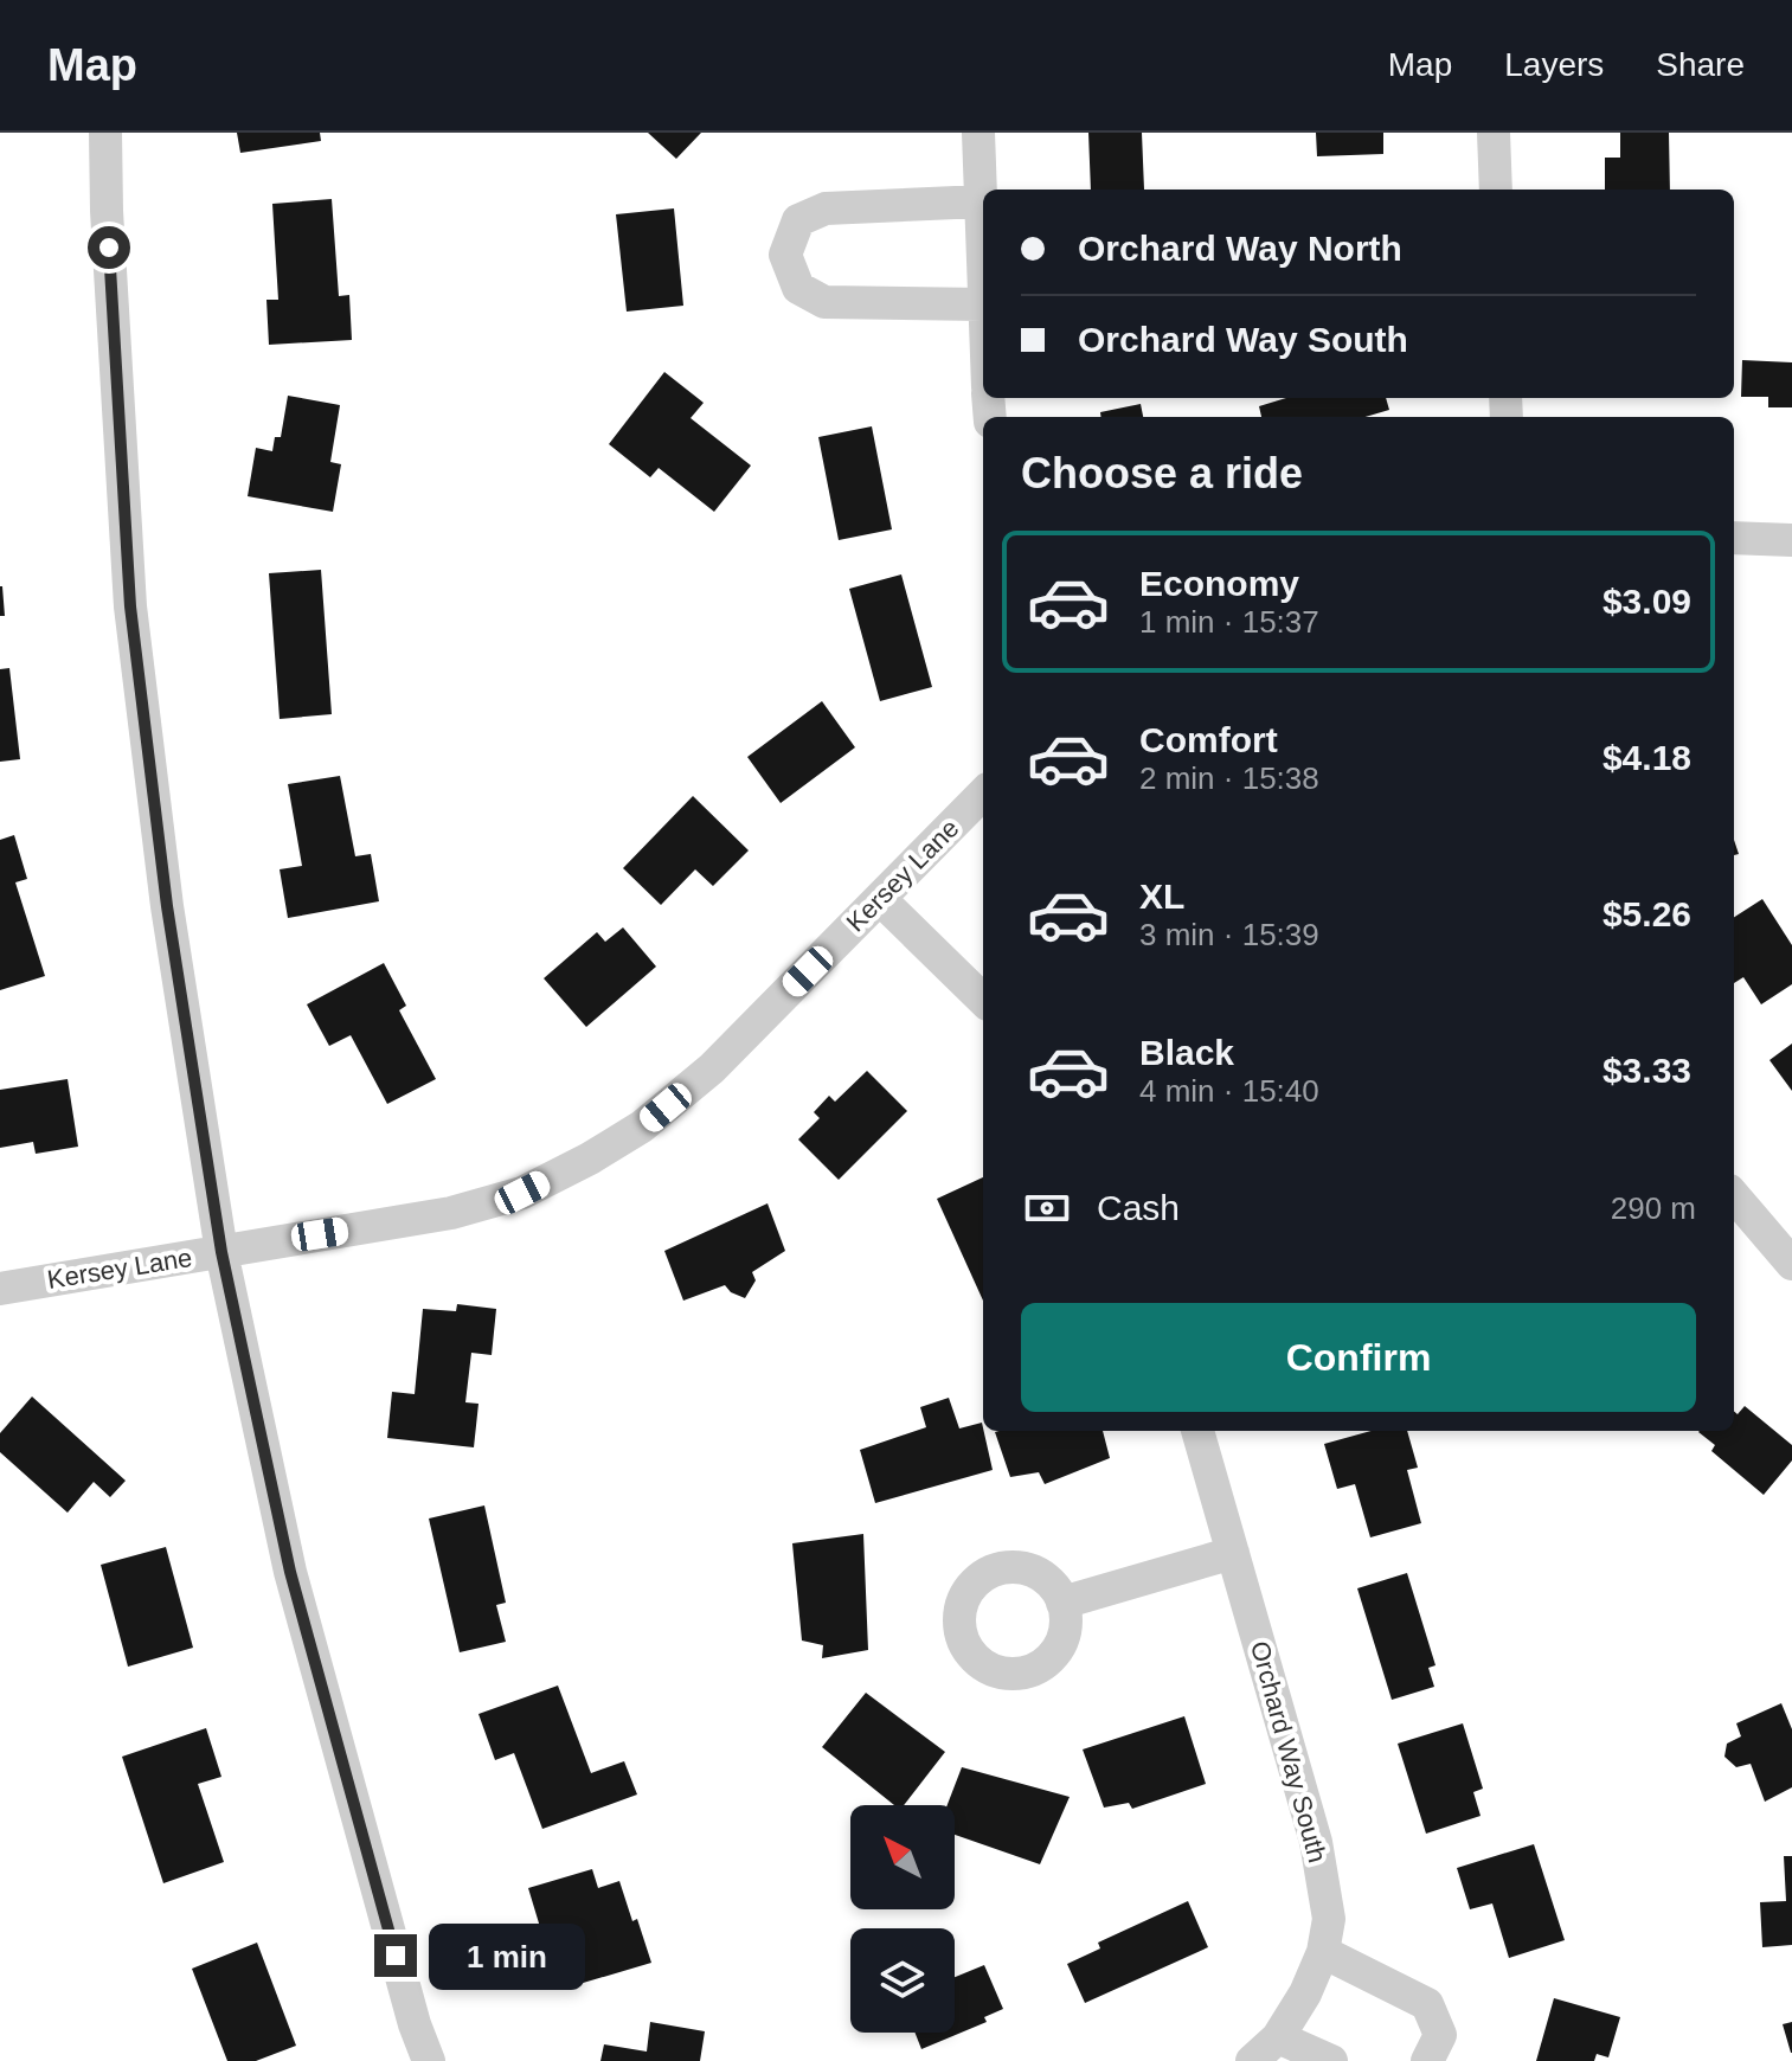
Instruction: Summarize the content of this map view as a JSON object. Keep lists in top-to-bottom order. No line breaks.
{"streets":{"street":["Kersey Lane","Orchard Way South"]},"north":"top left","page":{"header":"Map","nav":["Map","Layers","Share"],"banner":["Orchard Way North","Orchard Way South"],"heading":"Choose a ride","list":[{"name":"Economy","note":"1 min · 15:37","value":"$3.09"},{"name":"Comfort","note":"2 min · 15:38","value":"$4.18"},{"name":"XL","note":"3 min · 15:39","value":"$5.26"},{"name":"Black","note":"4 min · 15:40","value":"$3.33"}],"pay":["Cash","290 m"],"buttons":"Confirm","bubble":"1 min"}}
